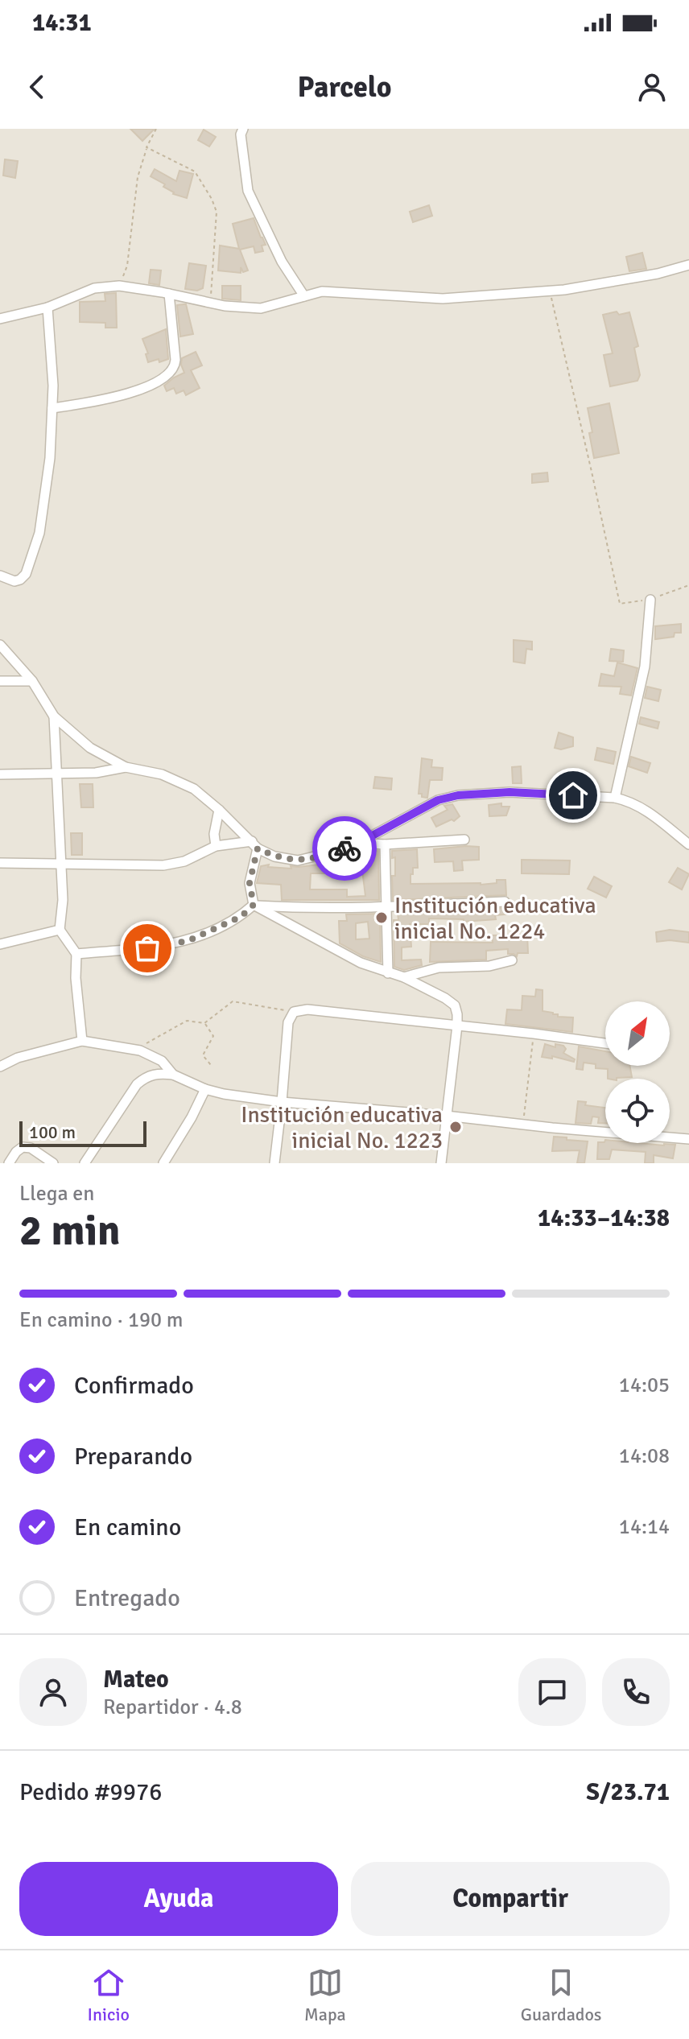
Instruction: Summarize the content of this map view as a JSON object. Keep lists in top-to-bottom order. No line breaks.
{"places":["Institución educativa inicial No. 1224","Institución educativa inicial No. 1223"],"scale_bar":"100 m","north":"top right","page":{"status":"14:31","header":"Parcelo","scale":"100 m","heading":["2 min","Llega en","14:33–14:38"],"panel":["Mateo","Repartidor · 4.8","Pedido #9976","S/23.71"],"bar":"En camino · 190 m","list":[["Confirmado","14:05"],["Preparando","14:08"],["En camino","14:14"],"Entregado"],"buttons":["Ayuda","Compartir"],"tabs":["Inicio","Mapa","Guardados"]}}
